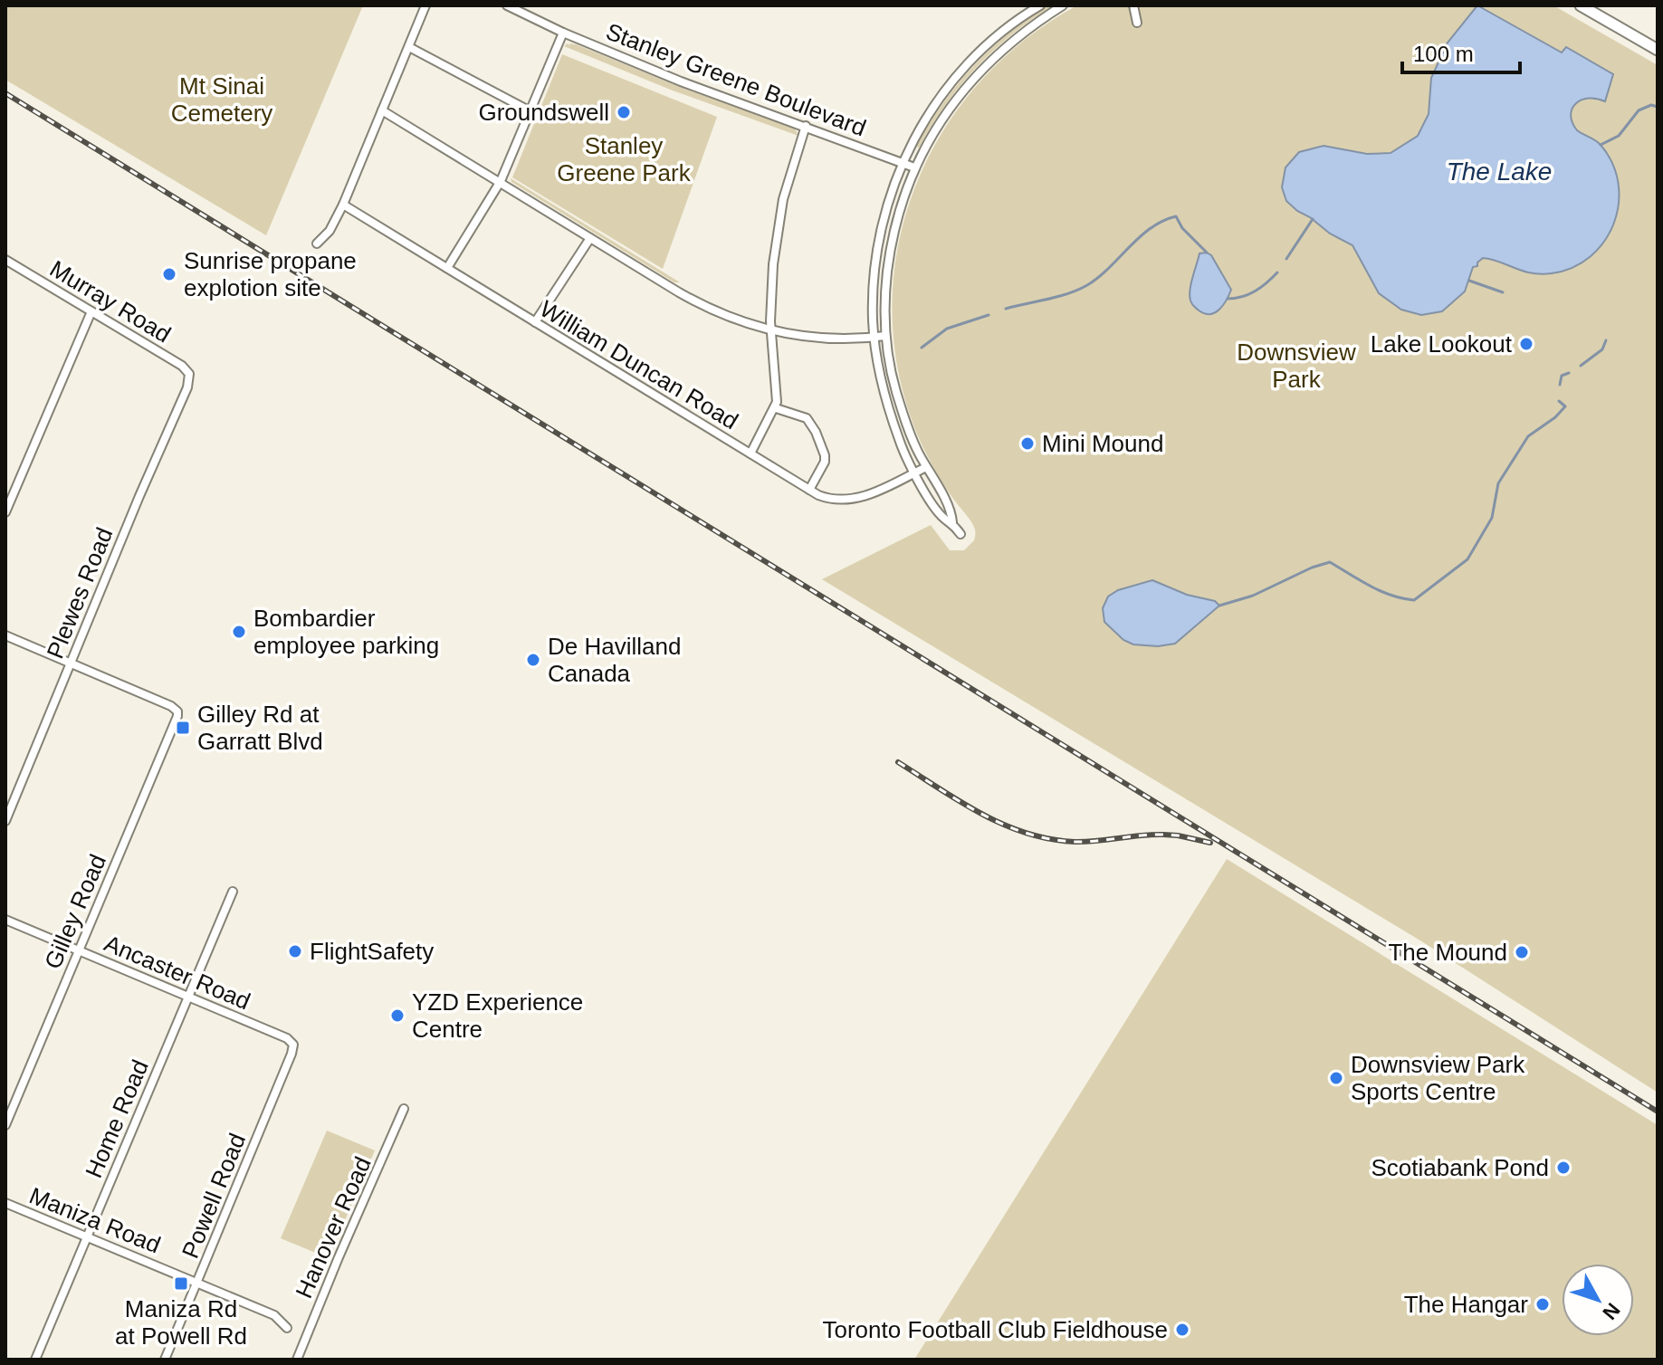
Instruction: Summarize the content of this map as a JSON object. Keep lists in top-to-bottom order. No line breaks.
{"streets":{"street":["Stanley Greene Boulevard","Murray Road","William Duncan Road","Plewes Road","Gilley Road","Ancaster Road","Home Road","Powell Road","Maniza Road","Hanover Road"]},"crossings":[["Murray Road","Plewes Road"],["Plewes Road","Gilley Road"],["Gilley Road","Ancaster Road"],["Ancaster Road","Home Road"],["Ancaster Road","Powell Road"],["Home Road","Maniza Road"],["Powell Road","Maniza Road"]],"water":["The Lake"],"parks":["Mt Sinai Cemetery","Stanley Greene Park","Downsview Park"],"places":{"other":["Groundswell","Sunrise propane explotion site","Lake Lookout","Mini Mound","Bombardier employee parking","De Havilland Canada","FlightSafety","The Mound","YZD Experience Centre","Downsview Park Sports Centre","Scotiabank Pond","The Hangar","Toronto Football Club Fieldhouse"],"transit":["Gilley Rd at Garratt Blvd","Maniza Rd at Powell Rd"]},"scale_bar":"100 m","north":"bottom right"}
